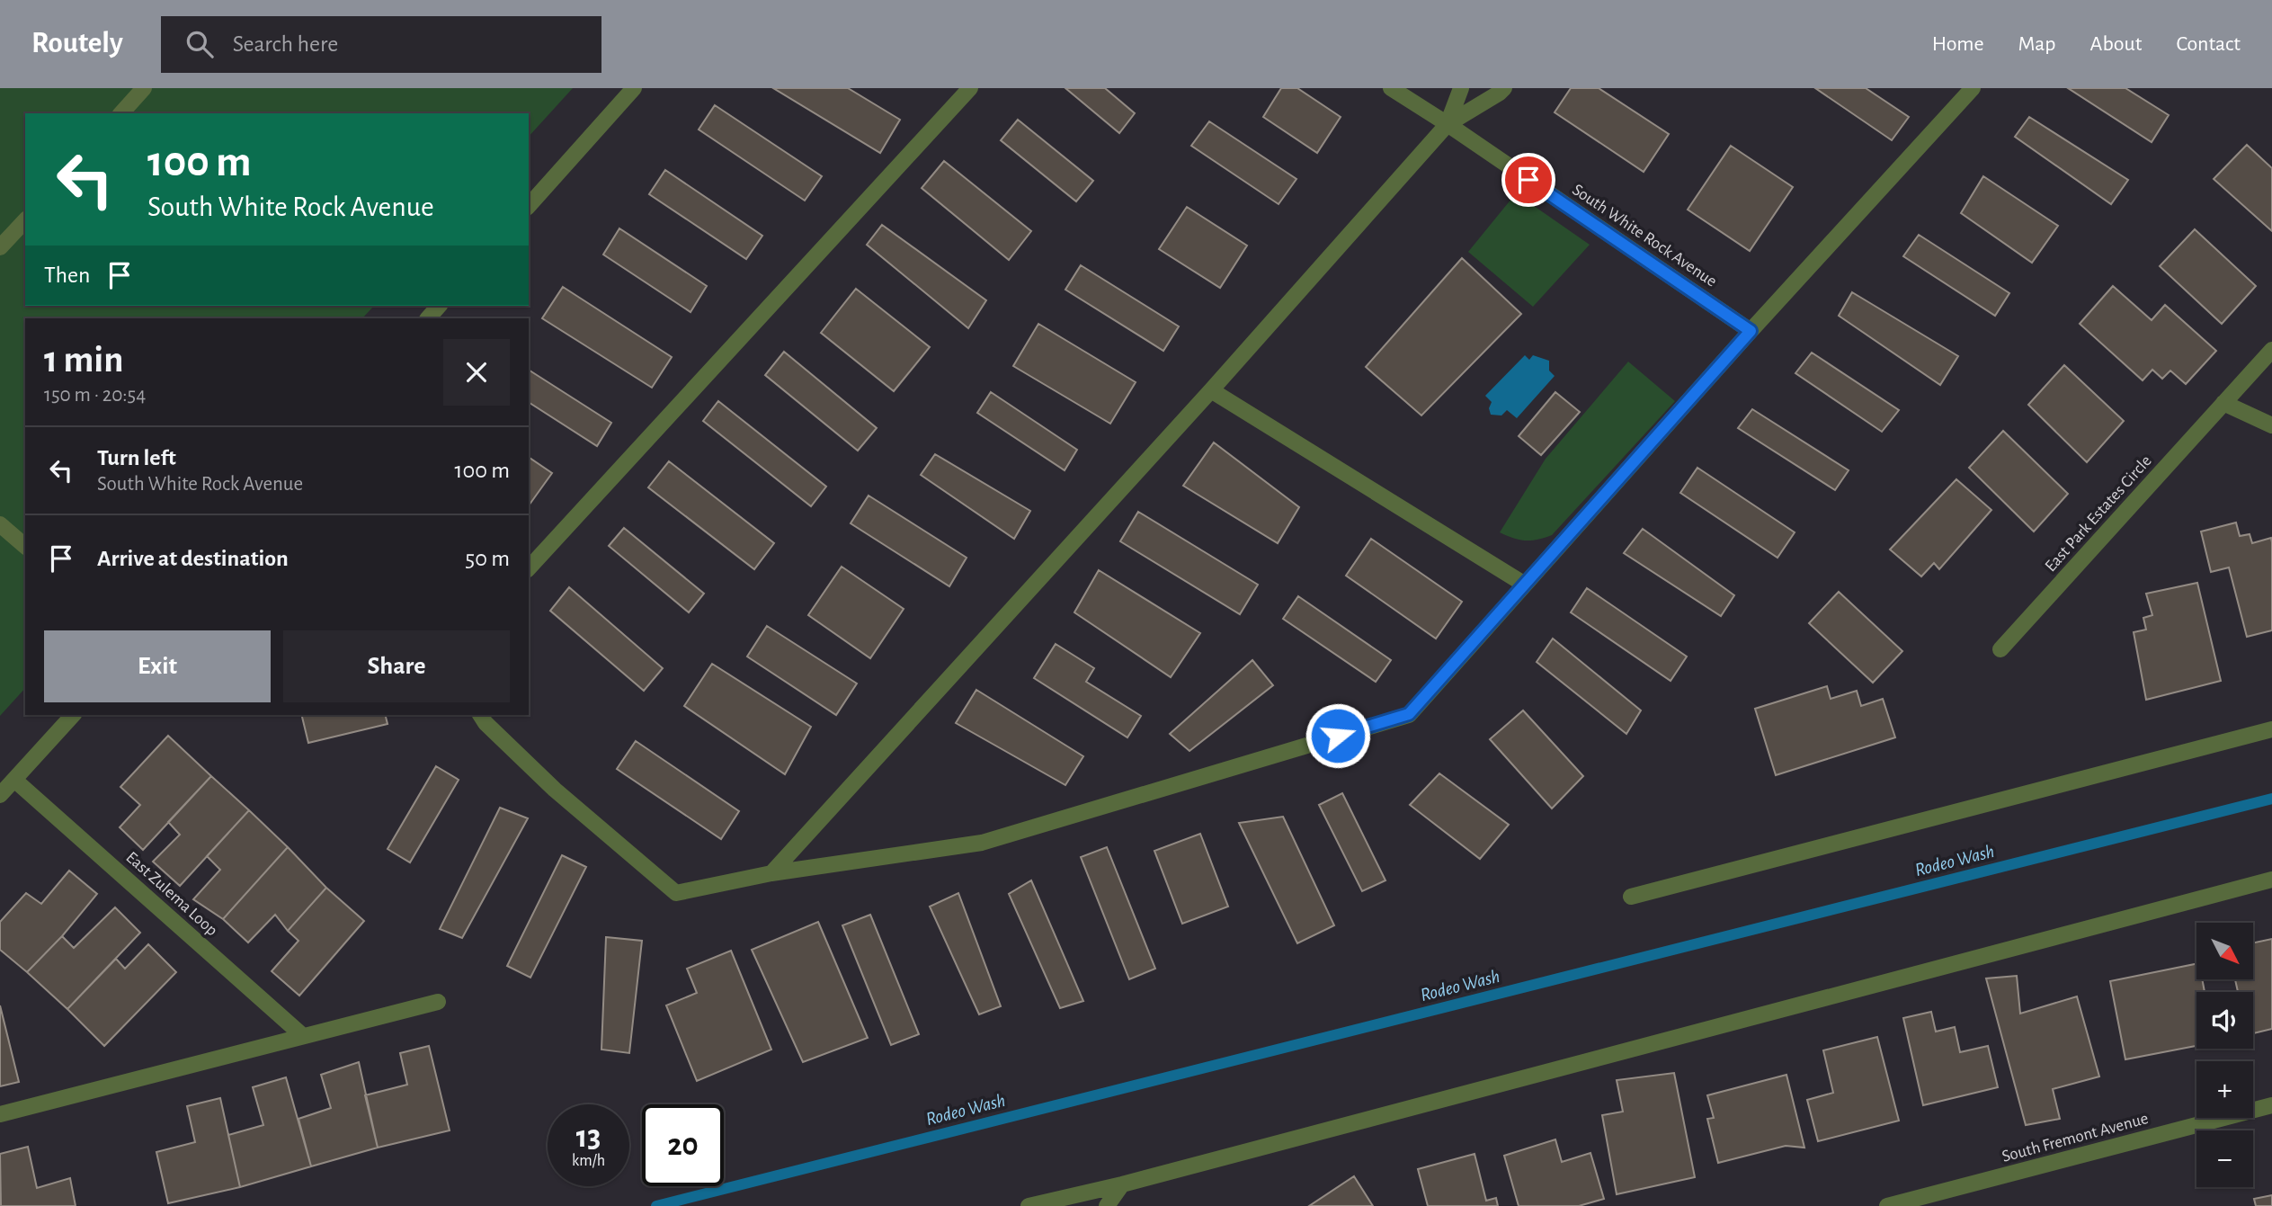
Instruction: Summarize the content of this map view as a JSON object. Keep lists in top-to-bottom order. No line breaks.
{"streets":{"street":["South White Rock Avenue","East Park Estates Circle","East Zulema Loop","South Fremont Avenue"]},"water":["Rodeo Wash"],"north":"bottom right","page":{"header":"Routely","search":"Search here","nav":["Home","Map","About","Contact"],"turn":["100 m","South White Rock Avenue"],"then":"Then","heading":["1 min","150 m · 20:54"],"list":[{"name":"Turn left","note":"South White Rock Avenue","value":"100 m"},{"name":"Arrive at destination","value":"50 m"}],"buttons":["Exit","Share"],"map_buttons":["+","−"],"speed":"13 km/h","limit":"20"}}
